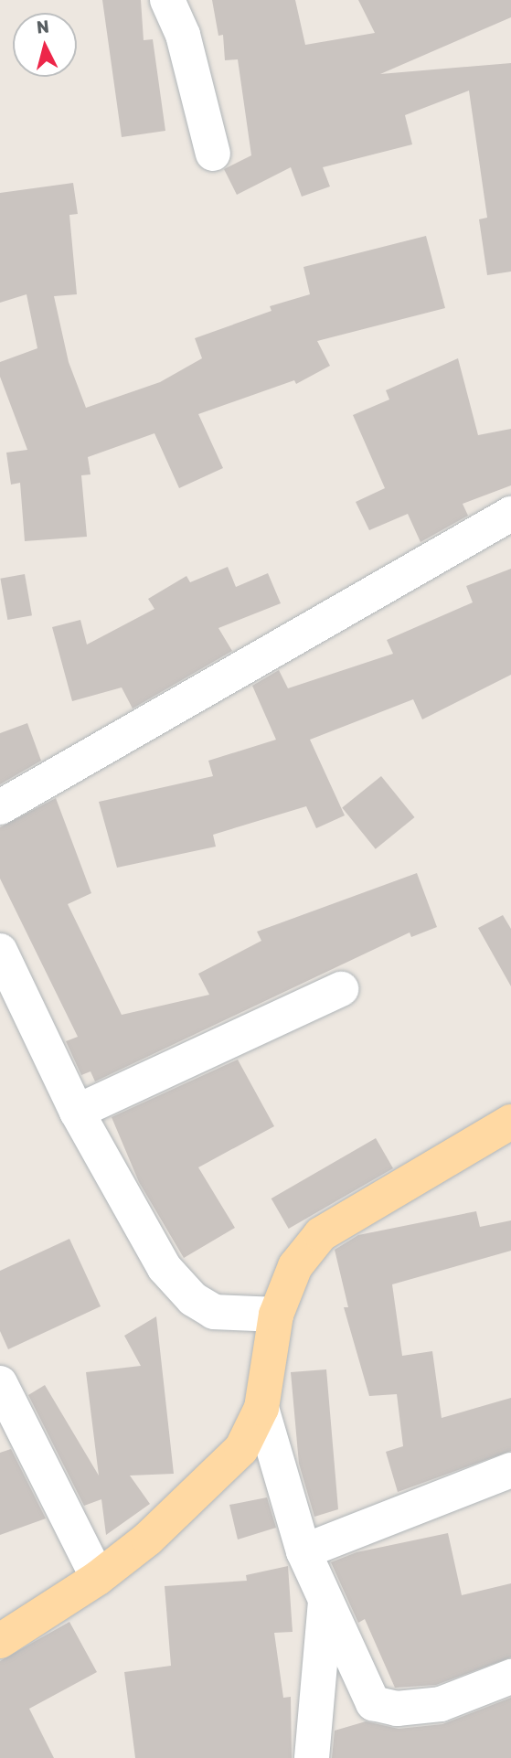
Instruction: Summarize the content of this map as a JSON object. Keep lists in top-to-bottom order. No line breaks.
{"north":"top"}
